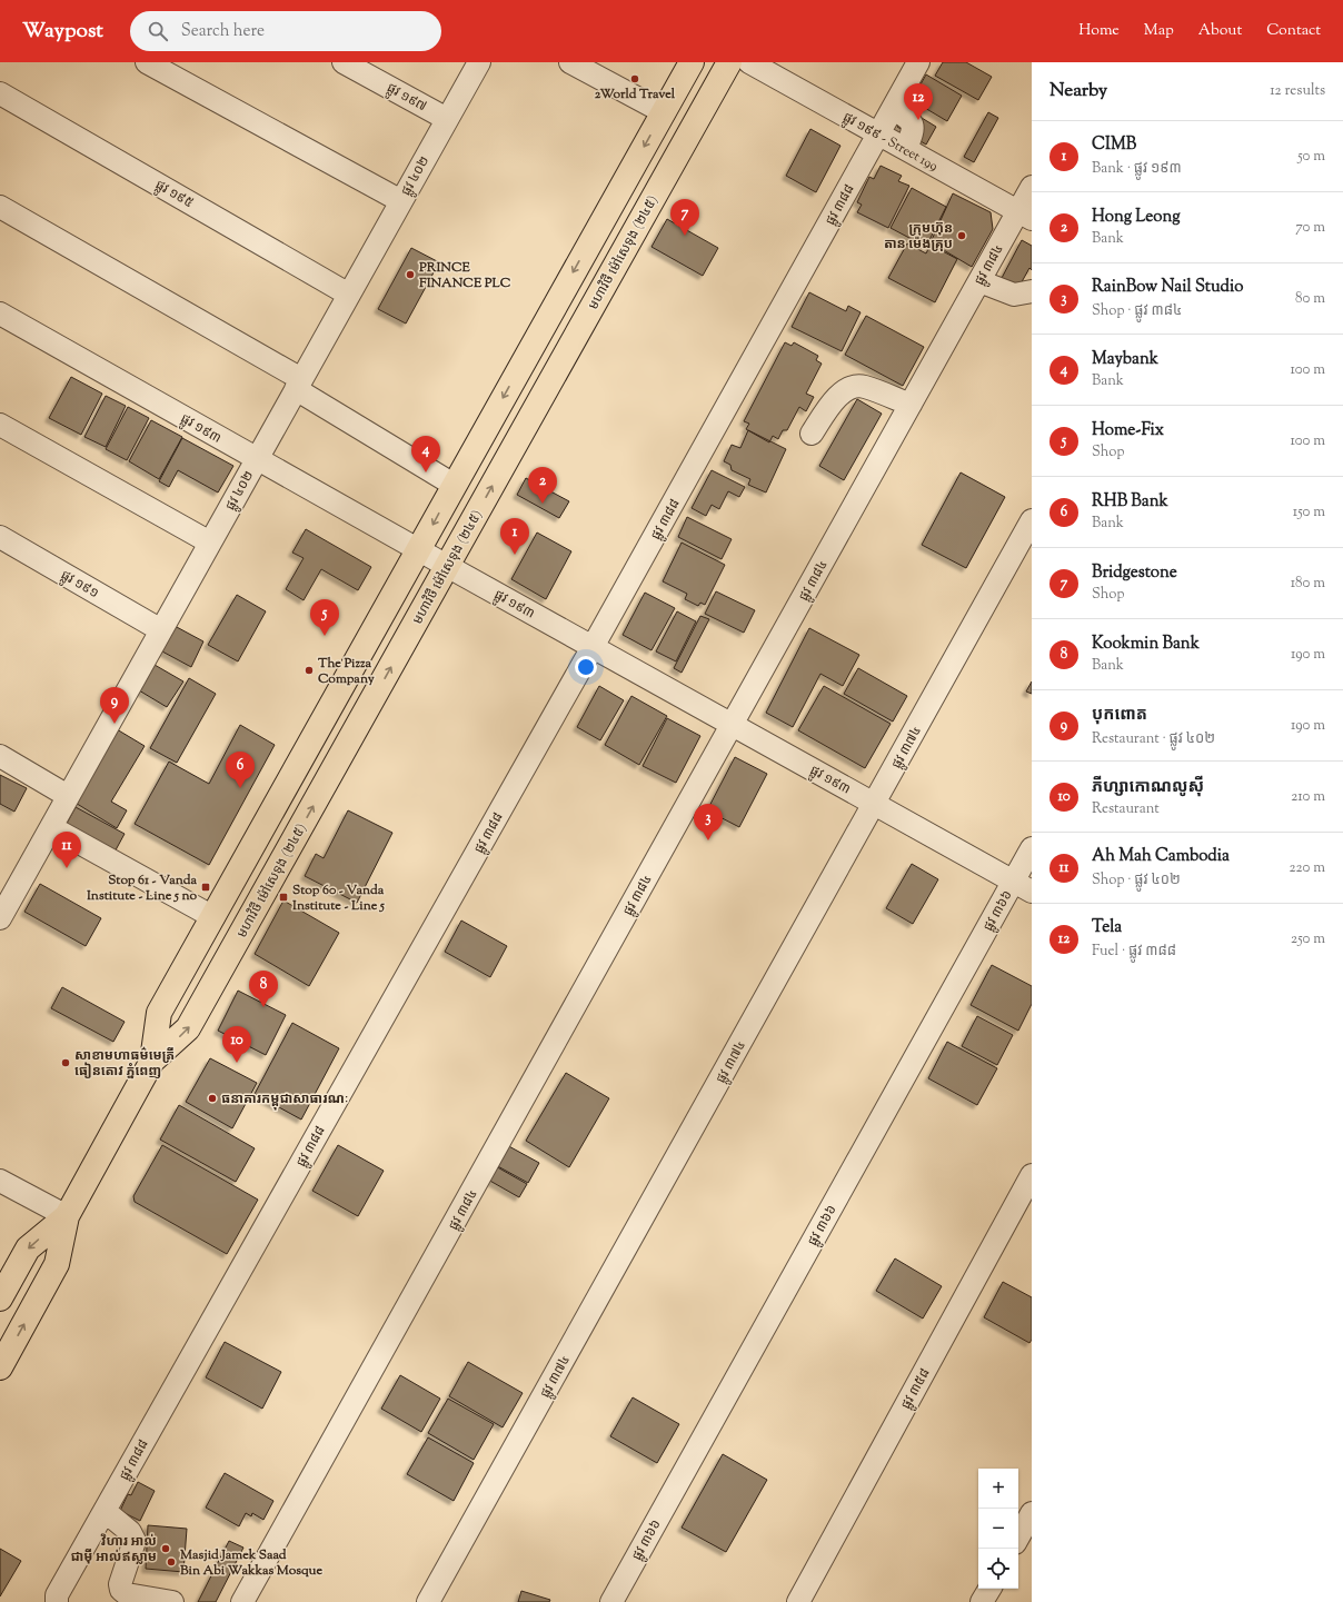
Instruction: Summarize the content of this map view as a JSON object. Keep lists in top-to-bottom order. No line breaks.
{"streets":{"main road":["មហាវិថី ម៉ៅសេទុង (២៤៥)"],"street":["ផ្លូវ ១៩៧","ផ្លូវ ១៩៩ - Street 199","ផ្លូវ ៤០២","ផ្លូវ ១៩៥","ផ្លូវ ៣៨៨","ផ្លូវ ៣៨៤","ផ្លូវ ១៩៣","ផ្លូវ ១៩១","ផ្លូវ ៣៧៤","ផ្លូវ ៣៦៦","ផ្លូវ ៣៥៨"]},"crossings":[["ផ្លូវ ១៩៧","ផ្លូវ ៤០២"],["ផ្លូវ ១៩៩ - Street 199","ផ្លូវ ៣៨៨"],["ផ្លូវ ១៩៩ - Street 199","ផ្លូវ ៣៨៤"],["ផ្លូវ ៤០២","ផ្លូវ ១៩៥"],["ផ្លូវ ៤០២","ផ្លូវ ១៩៣"],["ផ្លូវ ៤០២","ផ្លូវ ១៩១"],["ផ្លូវ ៣៨៨","ផ្លូវ ១៩៣"],["មហាវិថី ម៉ៅសេទុង (២៤៥)","ផ្លូវ ១៩៣"],["ផ្លូវ ៣៨៤","ផ្លូវ ១៩៣"],["ផ្លូវ ១៩៣","ផ្លូវ ៣៧៤"],["ផ្លូវ ១៩៣","ផ្លូវ ៣៦៦"]],"places":{"other":["2World Travel","ក្រុមហ៊ុន តាន ម៉េងគ្រុប","PRINCE FINANCE PLC","The Pizza Company","សាខាមហាធម៌មេត្រី ធៀនតោវ ភ្នំពេញ","ធនាគារកម្ពុជាសាធារណៈ","វិហារ អាល់ ជាម៉ី អាល់ឥស្លាម","Masjid Jamek Saad Bin Abi Wakkas Mosque"],"transit":["Stop 61 - Vanda Institute - Line 5 no","Stop 60 - Vanda Institute - Line 5"]},"page":{"header":"Waypost","search":"Search here","nav":["Home","Map","About","Contact"],"heading":["Nearby","12 results"],"pins":["12","7","4","2","1","5","9","6","3","11","8","10"],"list":[{"mark":"1","name":"CIMB","note":"Bank · ផ្លូវ ១៩៣","value":"50 m"},{"mark":"2","name":"Hong Leong","note":"Bank","value":"70 m"},{"mark":"3","name":"RainBow Nail Studio","note":"Shop · ផ្លូវ ៣៨៤","value":"80 m"},{"mark":"4","name":"Maybank","note":"Bank","value":"100 m"},{"mark":"5","name":"Home-Fix","note":"Shop","value":"100 m"},{"mark":"6","name":"RHB Bank","note":"Bank","value":"150 m"},{"mark":"7","name":"Bridgestone","note":"Shop","value":"180 m"},{"mark":"8","name":"Kookmin Bank","note":"Bank","value":"190 m"},{"mark":"9","name":"បុកពោត","note":"Restaurant · ផ្លូវ ៤០២","value":"190 m"},{"mark":"10","name":"ភីហ្សាកោណលូស៊ី","note":"Restaurant","value":"210 m"},{"mark":"11","name":"Ah Mah Cambodia","note":"Shop · ផ្លូវ ៤០២","value":"220 m"},{"mark":"12","name":"Tela","note":"Fuel · ផ្លូវ ៣៨៨","value":"250 m"}],"map_buttons":["+","−"]}}
